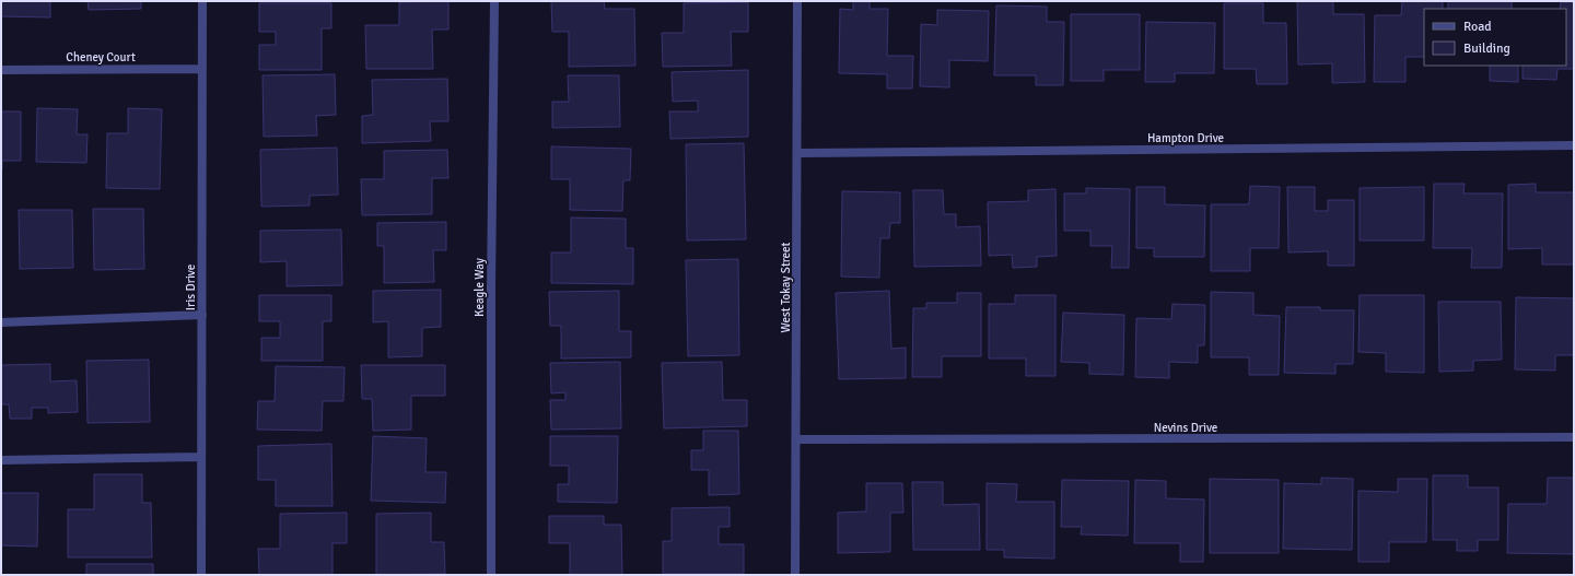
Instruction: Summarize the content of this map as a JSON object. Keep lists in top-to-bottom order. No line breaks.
{"streets":{"street":["Cheney Court","Hampton Drive","Iris Drive","Keagle Way","West Tokay Street","Nevins Drive"]},"crossings":[["Cheney Court","Iris Drive"],["Hampton Drive","West Tokay Street"],["West Tokay Street","Nevins Drive"]],"legend":["Road","Building"]}
